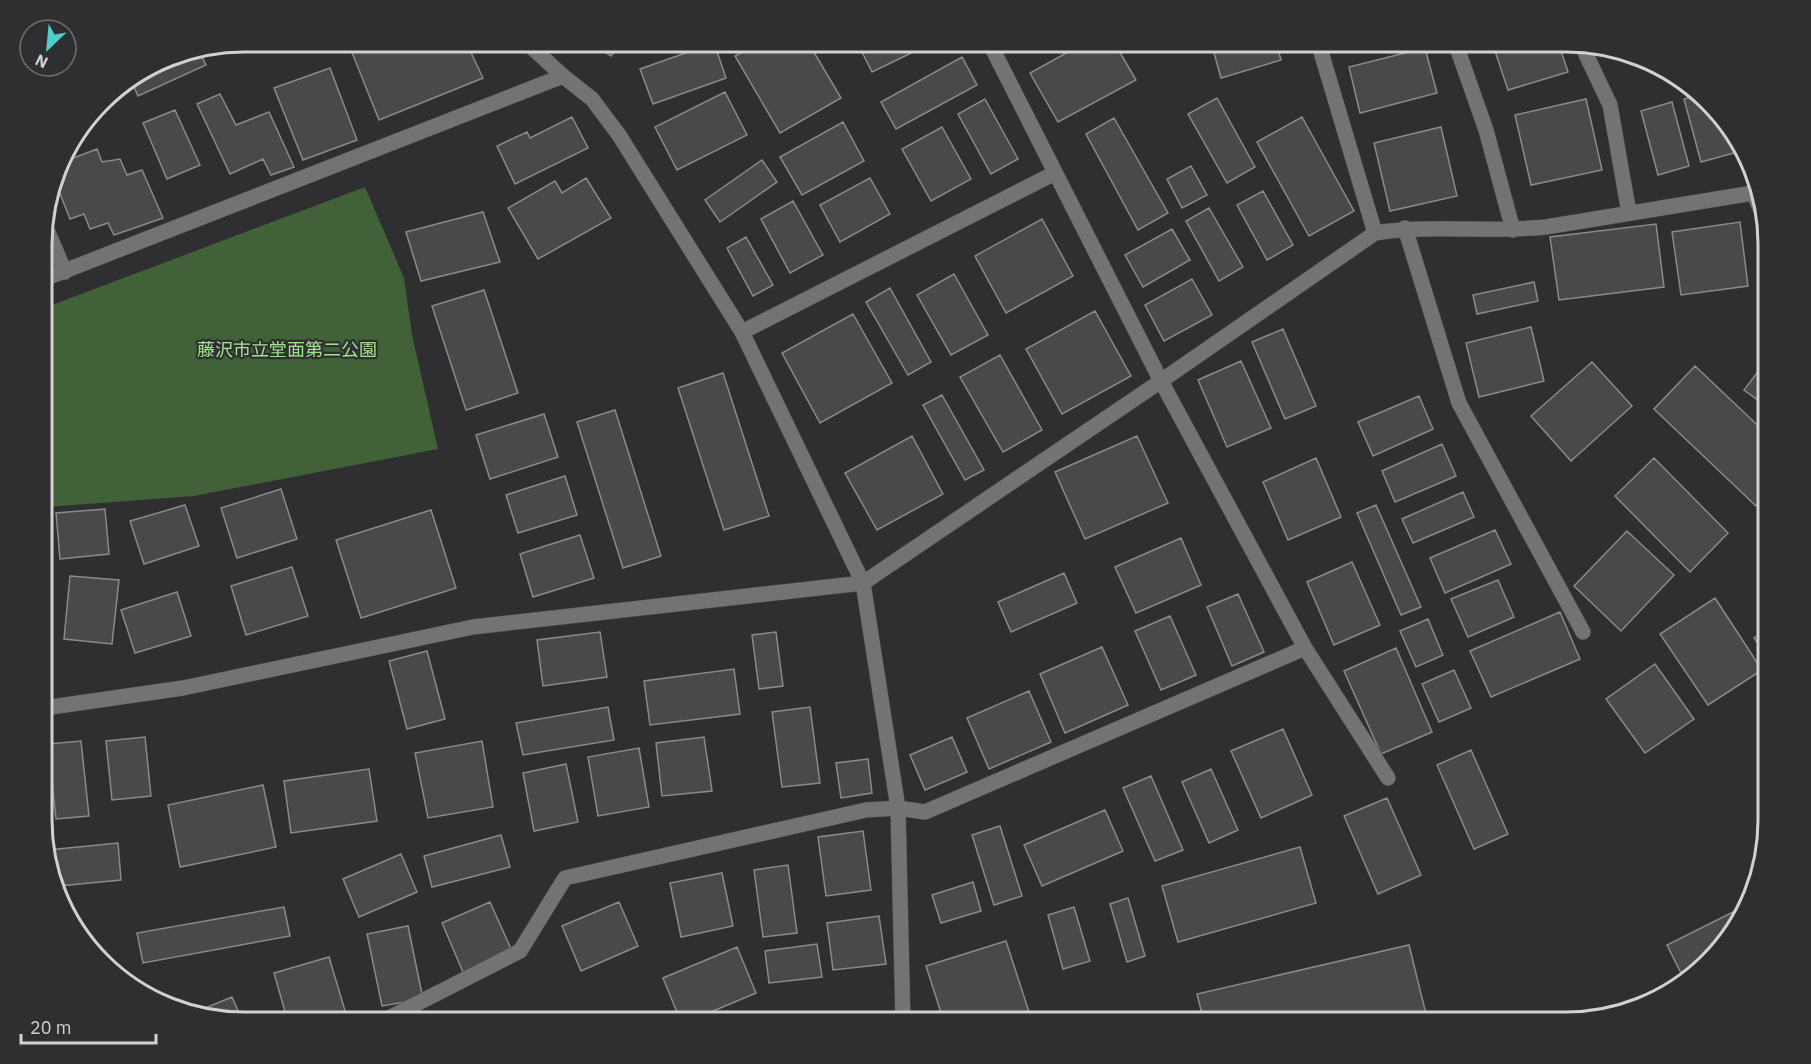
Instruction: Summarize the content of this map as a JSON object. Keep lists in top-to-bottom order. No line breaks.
{"parks":["藤沢市立堂面第二公園"],"scale_bar":"20 m","north":"bottom left"}
